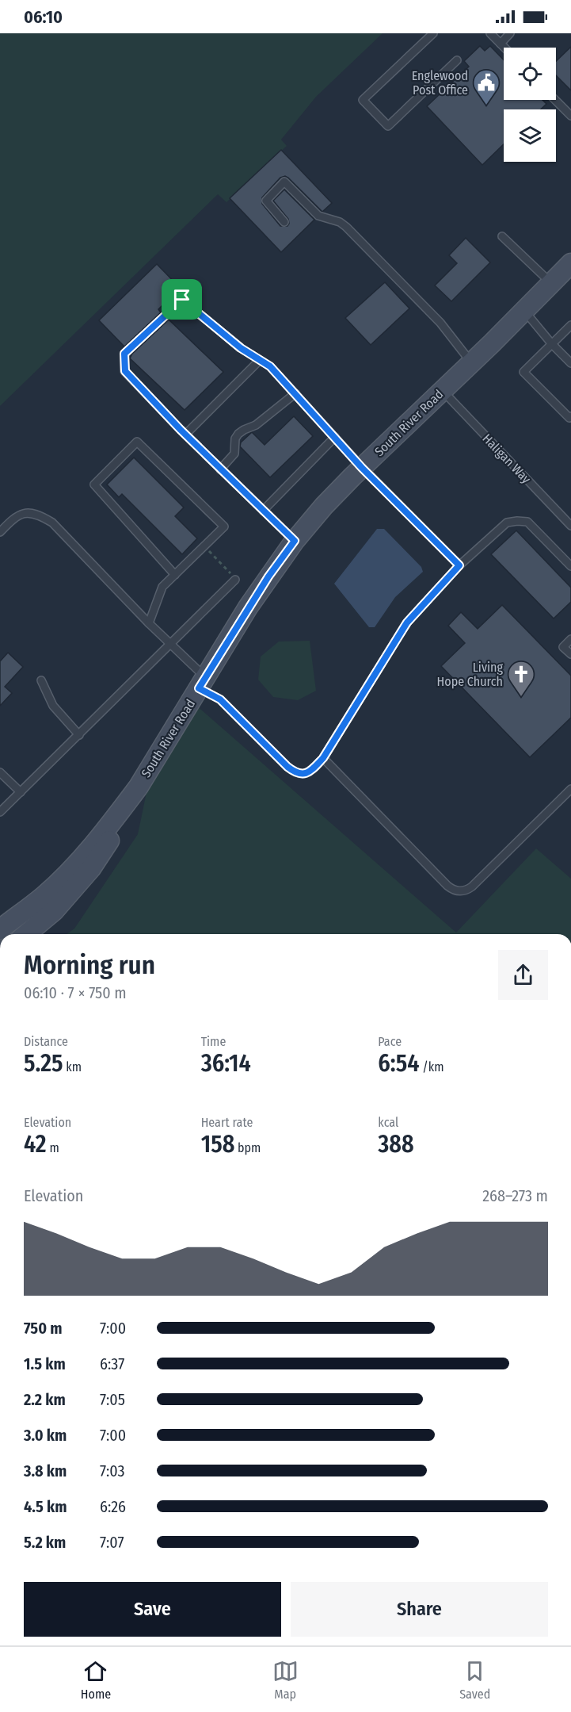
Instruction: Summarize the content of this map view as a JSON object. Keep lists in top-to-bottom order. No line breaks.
{"streets":{"main road":["South River Road"],"lane":["Haligan Way"]},"crossings":[["South River Road","Haligan Way"]],"places":{"public building":["Englewood Post Office"],"church":["Living Hope Church"]},"page":{"status":"06:10","heading":["Morning run","06:10 · 7 × 750 m"],"stats":[["Distance","5.25 km"],["Time","36:14"],["Pace","6:54 /km"],["Elevation","42 m"],["Heart rate","158 bpm"],["kcal","388"]],"chart":["Elevation","268–273 m"],"list":[{"name":"750 m","note":"7:00"},{"name":"1.5 km","note":"6:37"},{"name":"2.2 km","note":"7:05"},{"name":"3.0 km","note":"7:00"},{"name":"3.8 km","note":"7:03"},{"name":"4.5 km","note":"6:26"},{"name":"5.2 km","note":"7:07"}],"buttons":["Save","Share"],"tabs":["Home","Map","Saved"]}}
